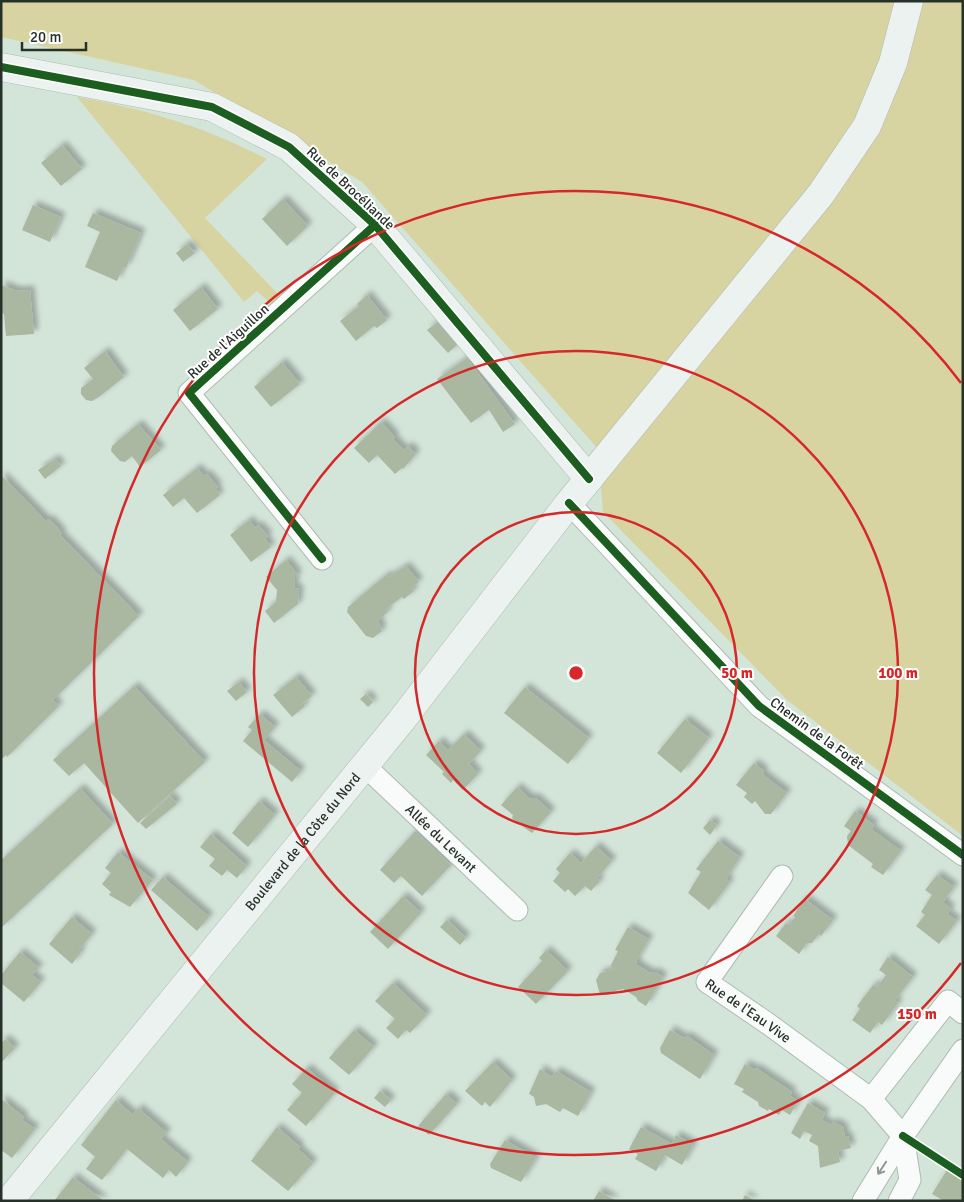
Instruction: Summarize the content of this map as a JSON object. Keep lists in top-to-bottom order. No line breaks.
{"streets":{"main road":["Rue de Brocéliande","Boulevard de la Côte du Nord"],"street":["Rue de l'Aiguillon","Chemin de la Forêt","Allée du Levant","Rue de l'Eau Vive"]},"crossings":[["Rue de Brocéliande","Rue de l'Aiguillon"],["Rue de Brocéliande","Boulevard de la Côte du Nord"],["Chemin de la Forêt","Boulevard de la Côte du Nord"],["Allée du Levant","Boulevard de la Côte du Nord"]],"scale_bar":"20 m","rings":["50 m","100 m","150 m"]}
